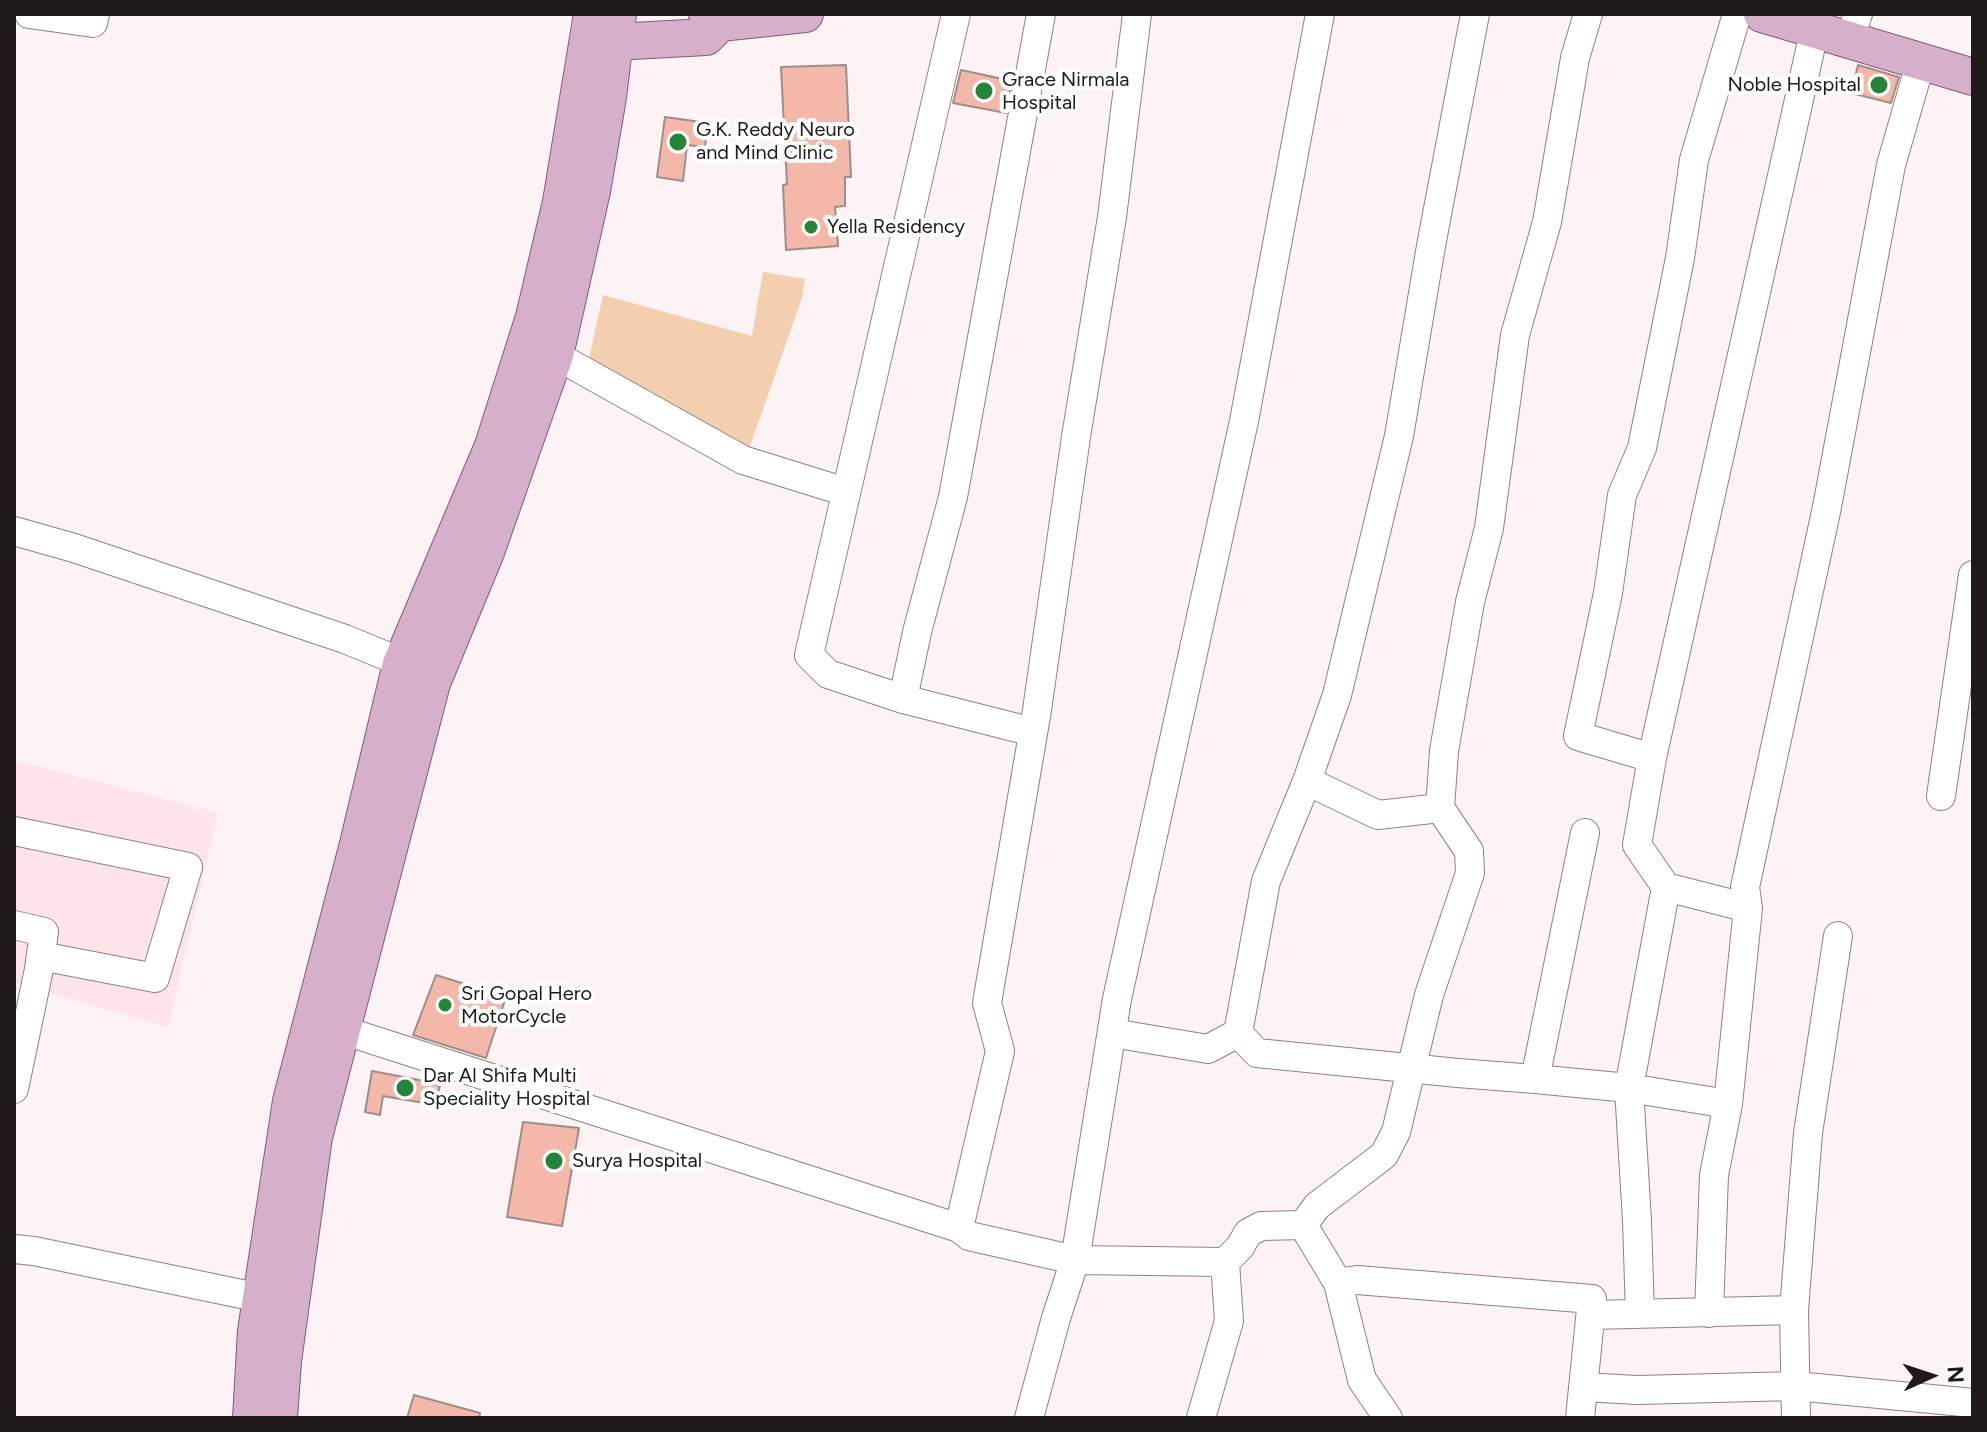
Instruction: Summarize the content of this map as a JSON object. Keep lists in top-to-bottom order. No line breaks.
{"places":["Noble Hospital","Grace Nirmala Hospital","G.K. Reddy Neuro and Mind Clinic","Yella Residency","Sri Gopal Hero MotorCycle","Dar Al Shifa Multi Speciality Hospital","Surya Hospital"],"north":"right"}
